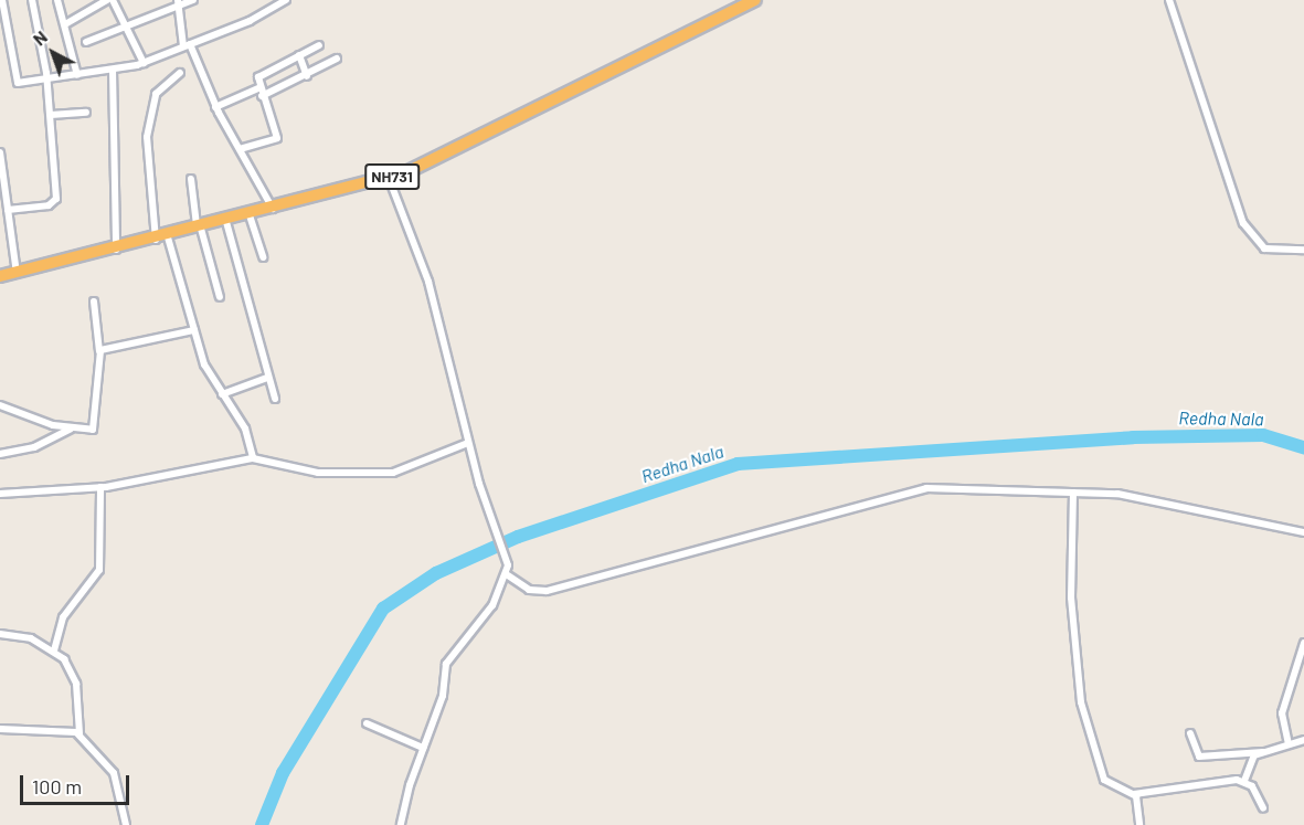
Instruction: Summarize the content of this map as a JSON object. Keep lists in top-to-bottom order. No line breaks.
{"streets":{"highway":["NH731"]},"water":["Redha Nala"],"scale_bar":"100 m","north":"top left"}
